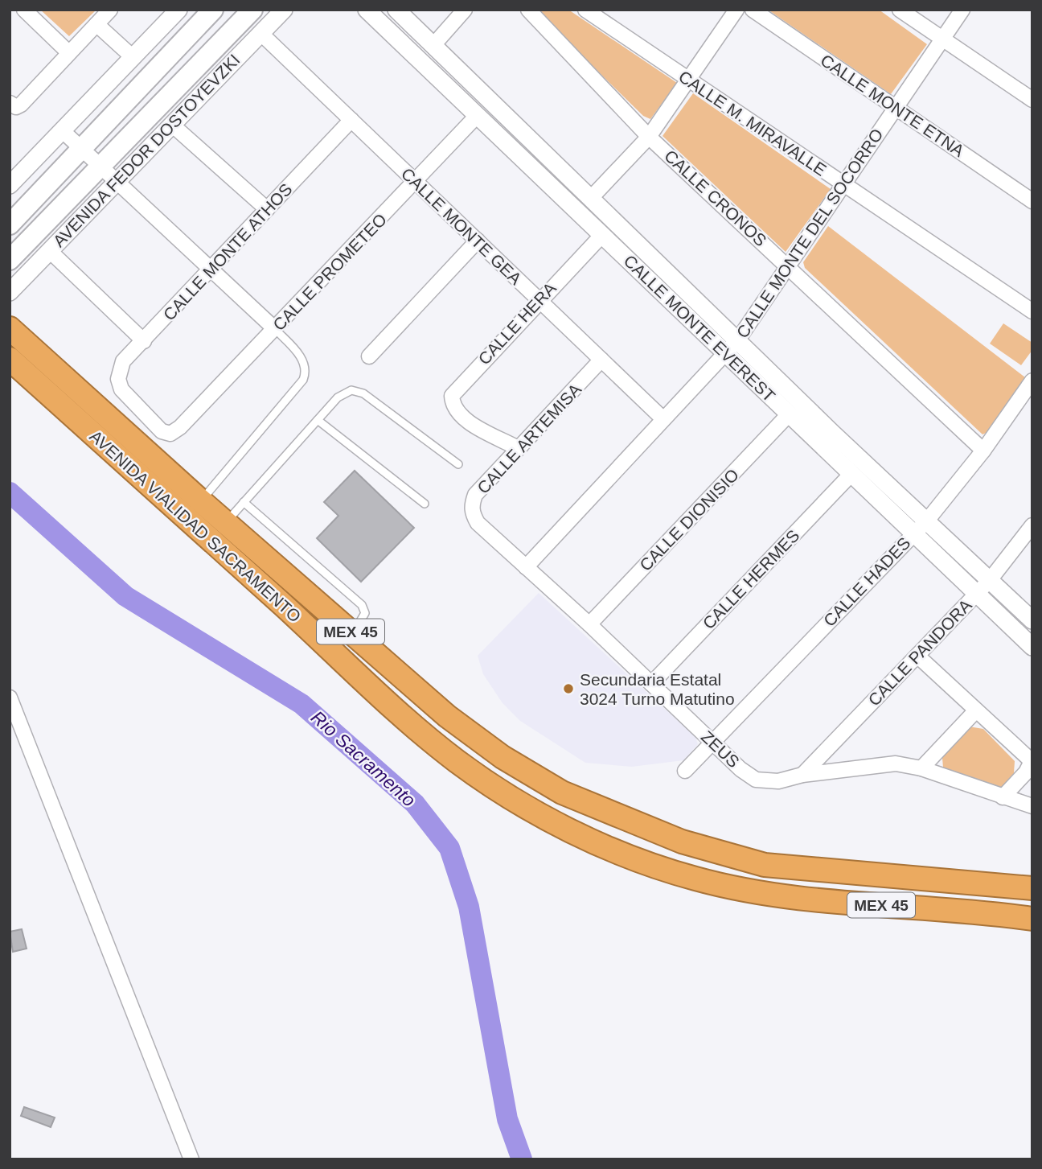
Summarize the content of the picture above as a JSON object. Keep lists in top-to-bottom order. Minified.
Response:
{"streets":{"highway":["AVENIDA VIALIDAD SACRAMENTO","MEX 45"],"main road":["AVENIDA FEDOR DOSTOYEVZKI"],"street":["CALLE MONTE ETNA","CALLE M. MIRAVALLE","CALLE CRONOS","CALLE MONTE GEA","CALLE MONTE DEL SOCORRO","CALLE MONTE ATHOS","CALLE PROMETEO","CALLE HERA","CALLE MONTE EVEREST","CALLE ARTEMISA","CALLE DIONISIO","CALLE HERMES","CALLE HADES","CALLE PANDORA","ZEUS"]},"crossings":[["CALLE MONTE ETNA","CALLE MONTE DEL SOCORRO"],["CALLE M. MIRAVALLE","CALLE MONTE DEL SOCORRO"],["AVENIDA FEDOR DOSTOYEVZKI","CALLE MONTE GEA"],["CALLE CRONOS","CALLE MONTE DEL SOCORRO"],["CALLE CRONOS","CALLE HADES"],["CALLE MONTE GEA","CALLE MONTE DEL SOCORRO"],["CALLE MONTE GEA","CALLE MONTE ATHOS"],["CALLE MONTE GEA","CALLE PROMETEO"],["CALLE MONTE GEA","CALLE HERA"],["CALLE MONTE GEA","CALLE ARTEMISA"],["CALLE MONTE DEL SOCORRO","CALLE MONTE EVEREST"],["CALLE MONTE DEL SOCORRO","ZEUS"],["CALLE MONTE ATHOS","CALLE PROMETEO"],["CALLE PROMETEO","CALLE MONTE EVEREST"],["CALLE HERA","CALLE MONTE EVEREST"],["CALLE HERA","CALLE ARTEMISA"],["CALLE MONTE EVEREST","CALLE DIONISIO"],["CALLE MONTE EVEREST","CALLE HERMES"],["CALLE MONTE EVEREST","CALLE HADES"],["CALLE MONTE EVEREST","CALLE PANDORA"],["CALLE ARTEMISA","ZEUS"],["CALLE DIONISIO","ZEUS"],["CALLE HERMES","ZEUS"],["CALLE HADES","ZEUS"],["CALLE PANDORA","ZEUS"]],"water":["Rio Sacramento"],"places":["Secundaria Estatal 3024 Turno Matutino"]}
